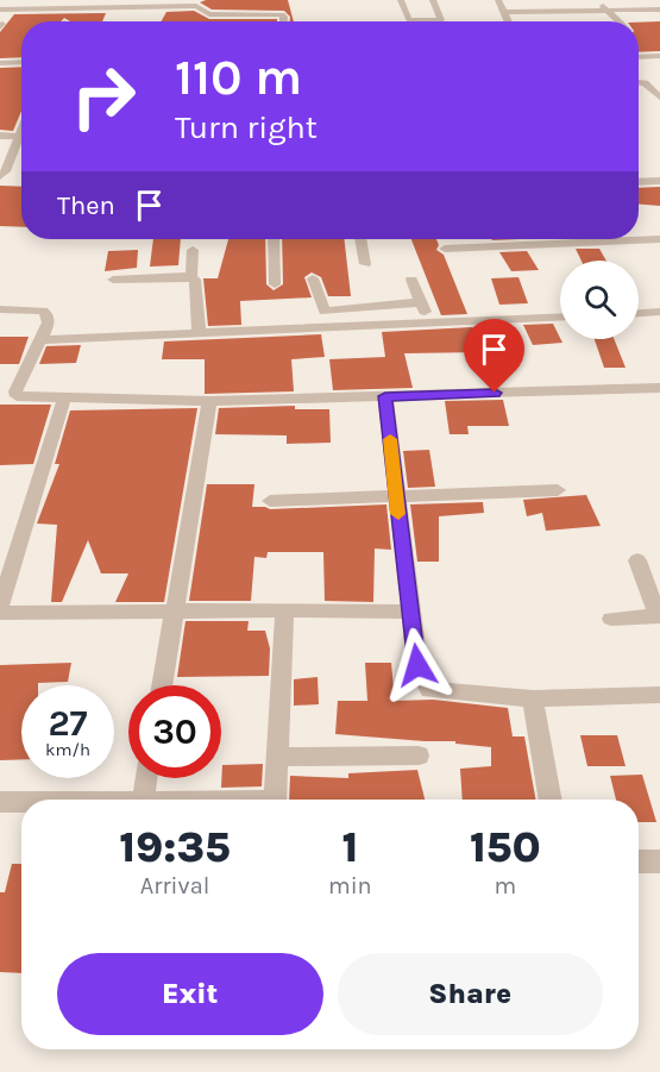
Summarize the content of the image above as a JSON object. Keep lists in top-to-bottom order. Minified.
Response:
{"page":{"turn":["110 m","Turn right"],"then":"Then","speed":"27 km/h","limit":"30","eta":["19:35","Arrival","1","min","150","m"],"buttons":["Exit","Share"]}}
